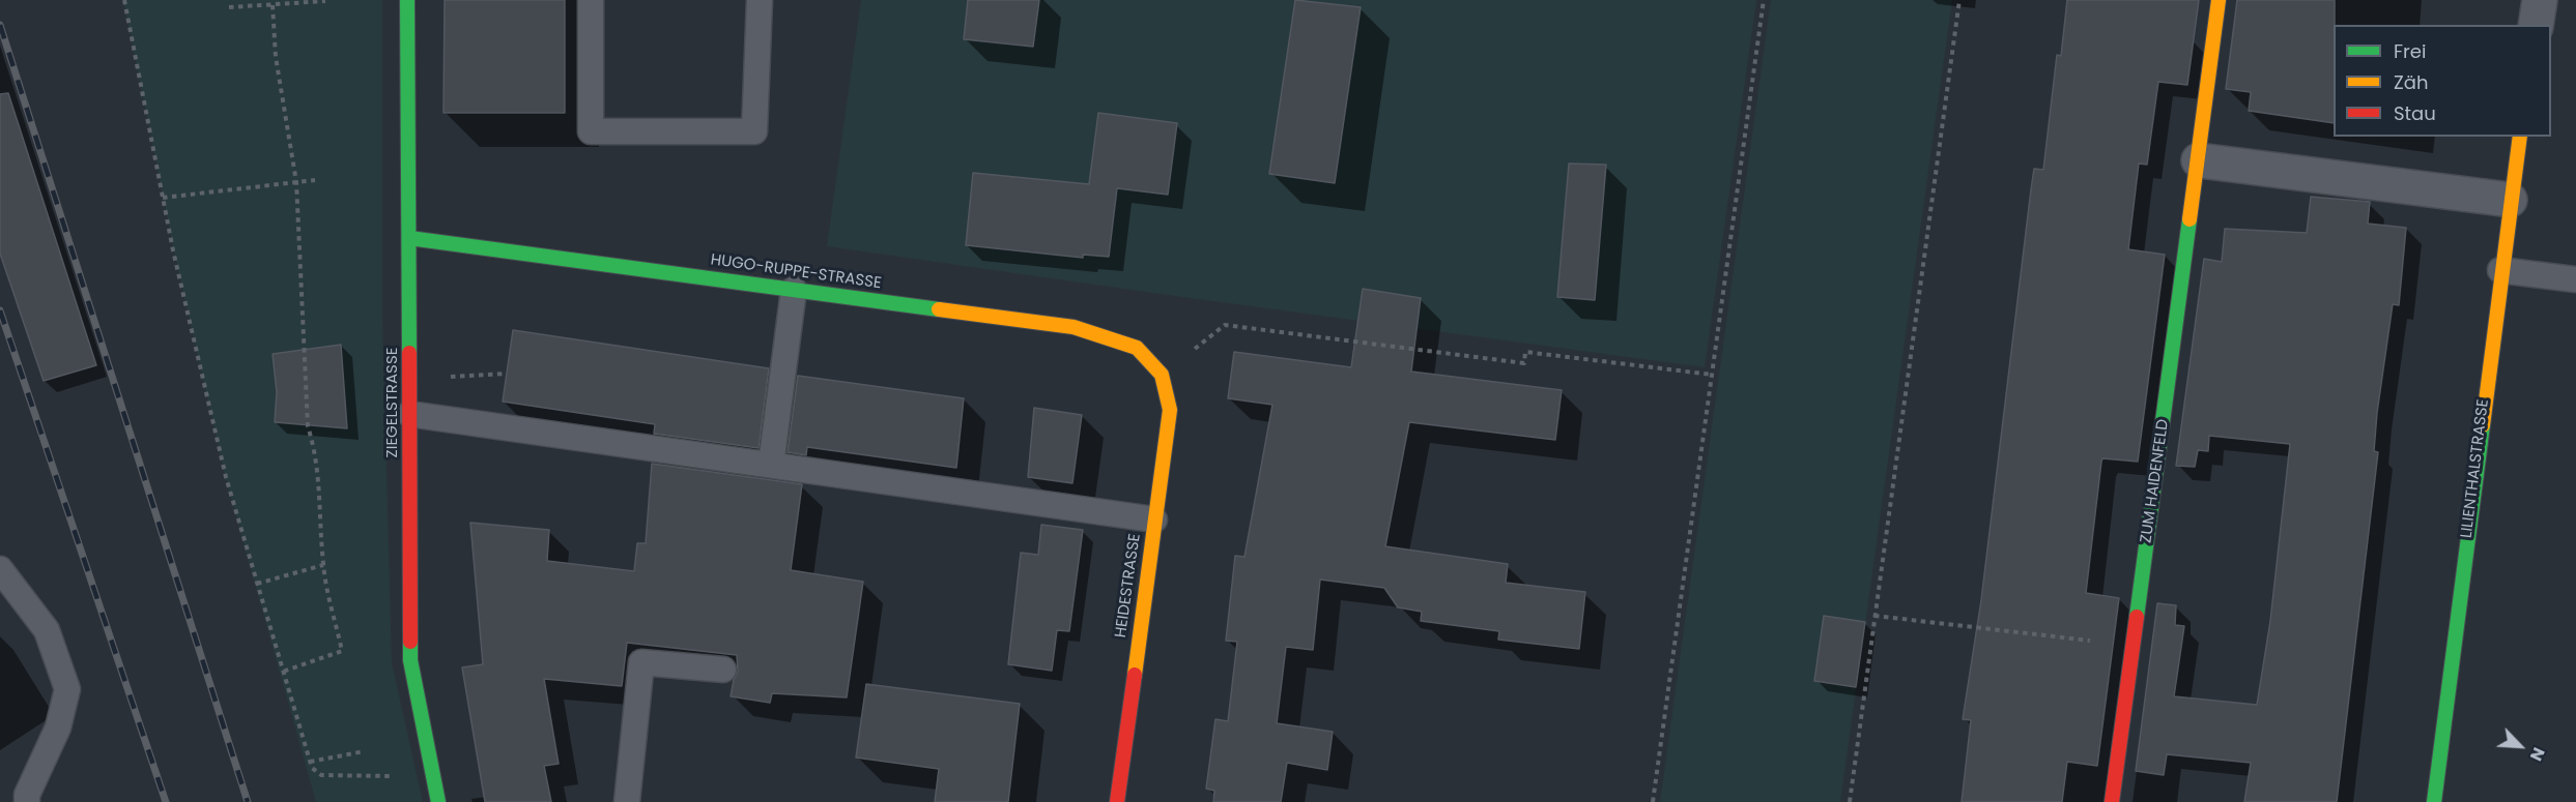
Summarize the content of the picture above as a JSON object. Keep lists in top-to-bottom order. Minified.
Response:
{"streets":{"street":["HUGO-RUPPE-STRASSE","ZIEGELSTRASSE","LILIENTHALSTRASSE","ZUM HAIDENFELD","HEIDESTRASSE"]},"crossings":[["HUGO-RUPPE-STRASSE","ZIEGELSTRASSE"],["HUGO-RUPPE-STRASSE","HEIDESTRASSE"]],"legend":["Frei","Zäh","Stau"],"north":"bottom right"}
